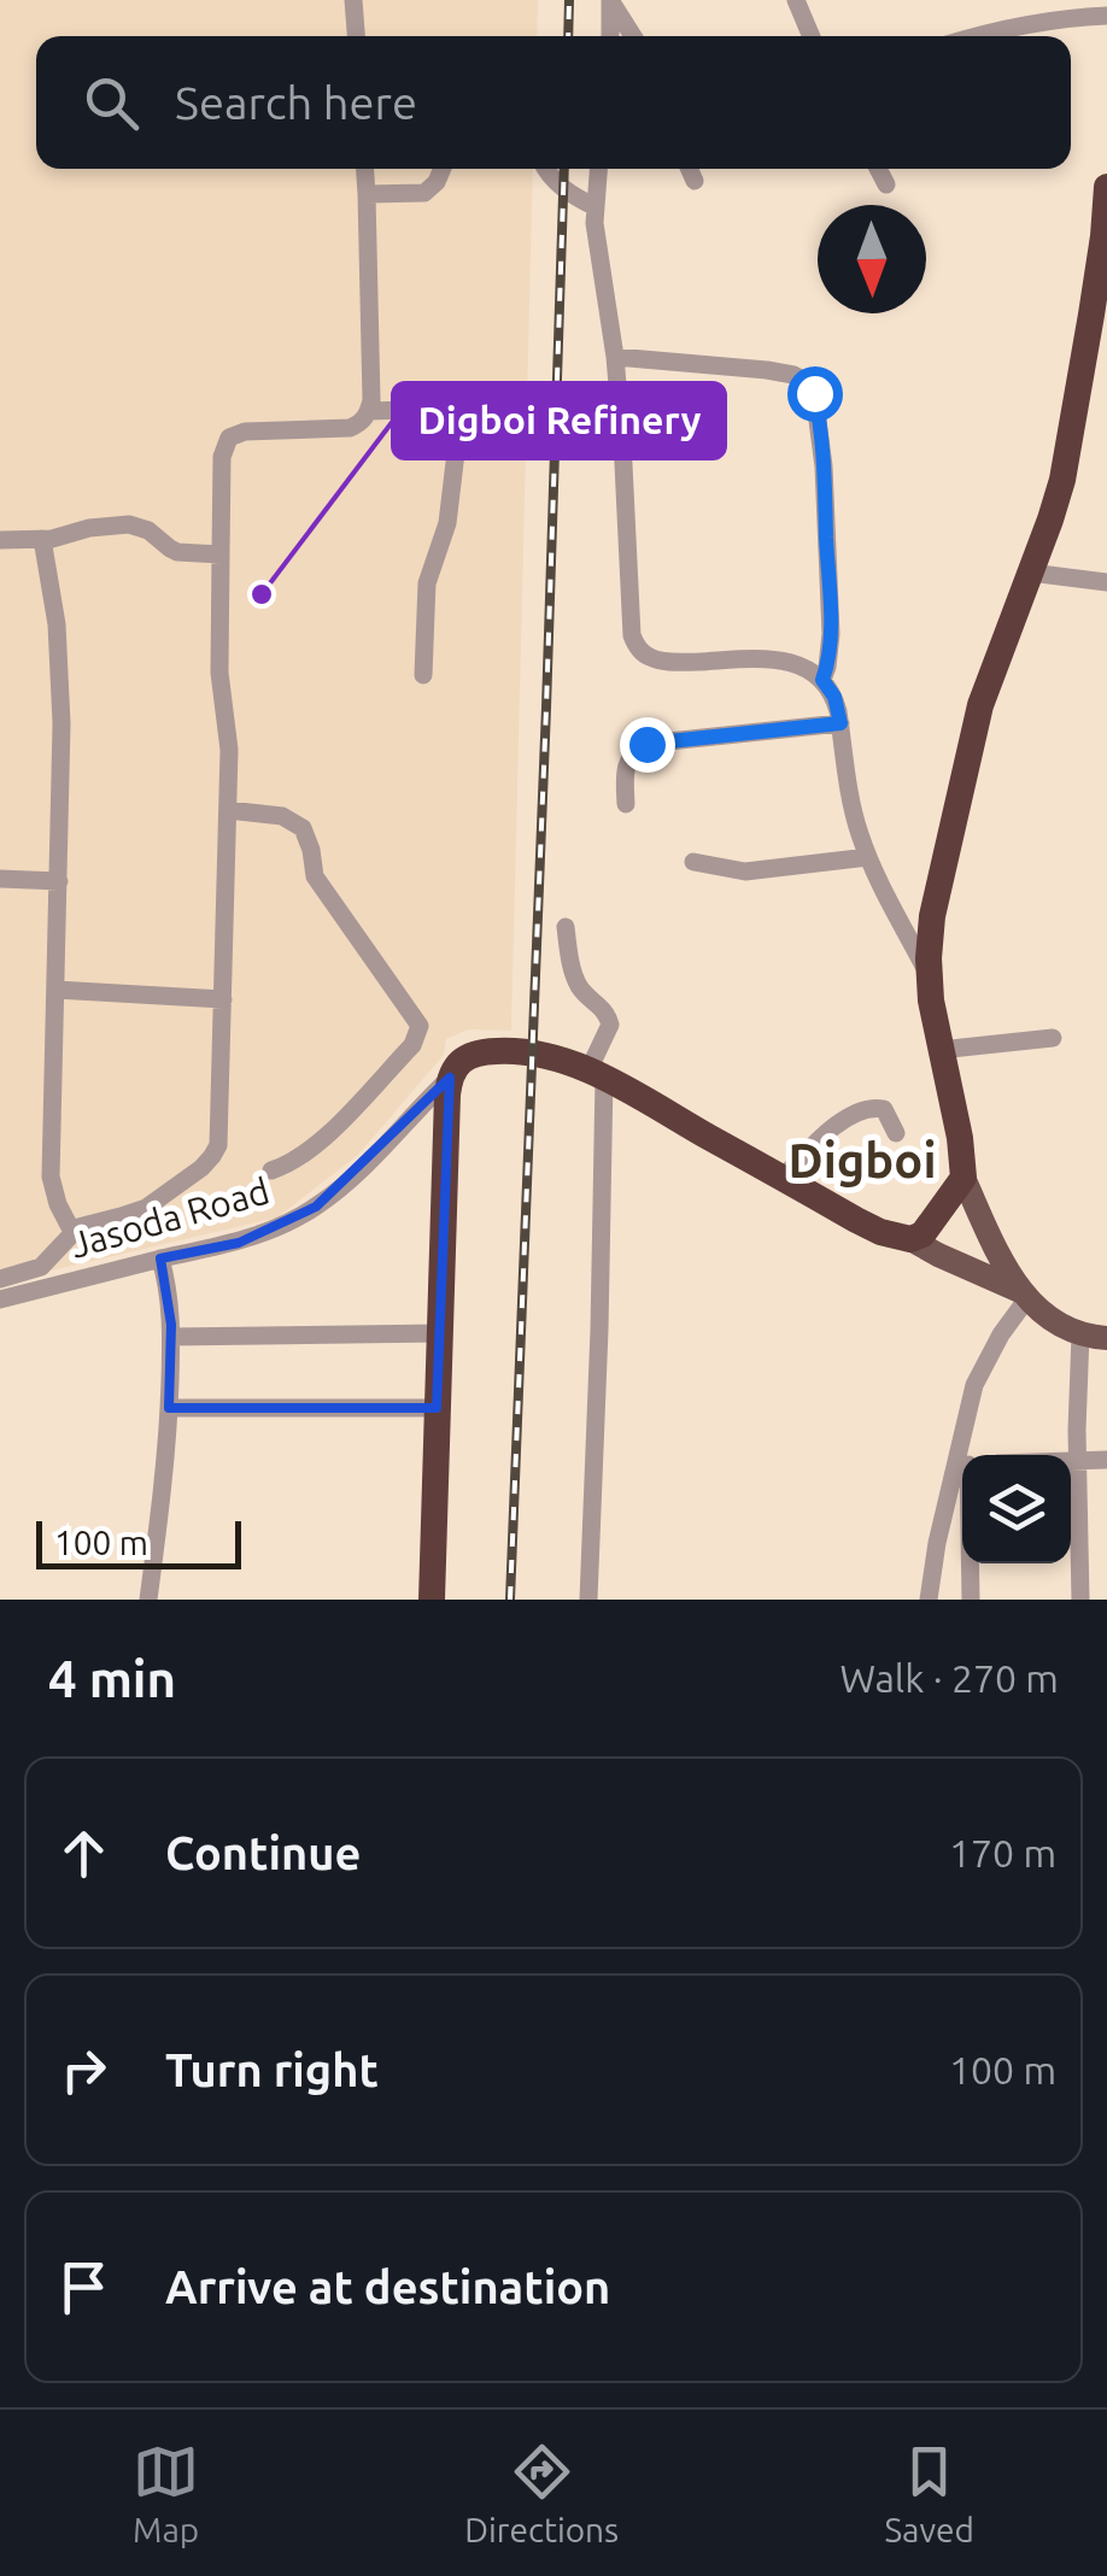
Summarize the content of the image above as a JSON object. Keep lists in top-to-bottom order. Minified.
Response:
{"streets":{"street":["Jasoda Road"]},"districts":["Digboi"],"places":["Digboi Refinery"],"scale_bar":"100 m","north":"bottom","page":{"search":"Search here","scale":"100 m","heading":["4 min","Walk · 270 m"],"list":[["Continue","170 m"],["Turn right","100 m"],"Arrive at destination"],"nav":["Map","Directions","Saved"]}}
